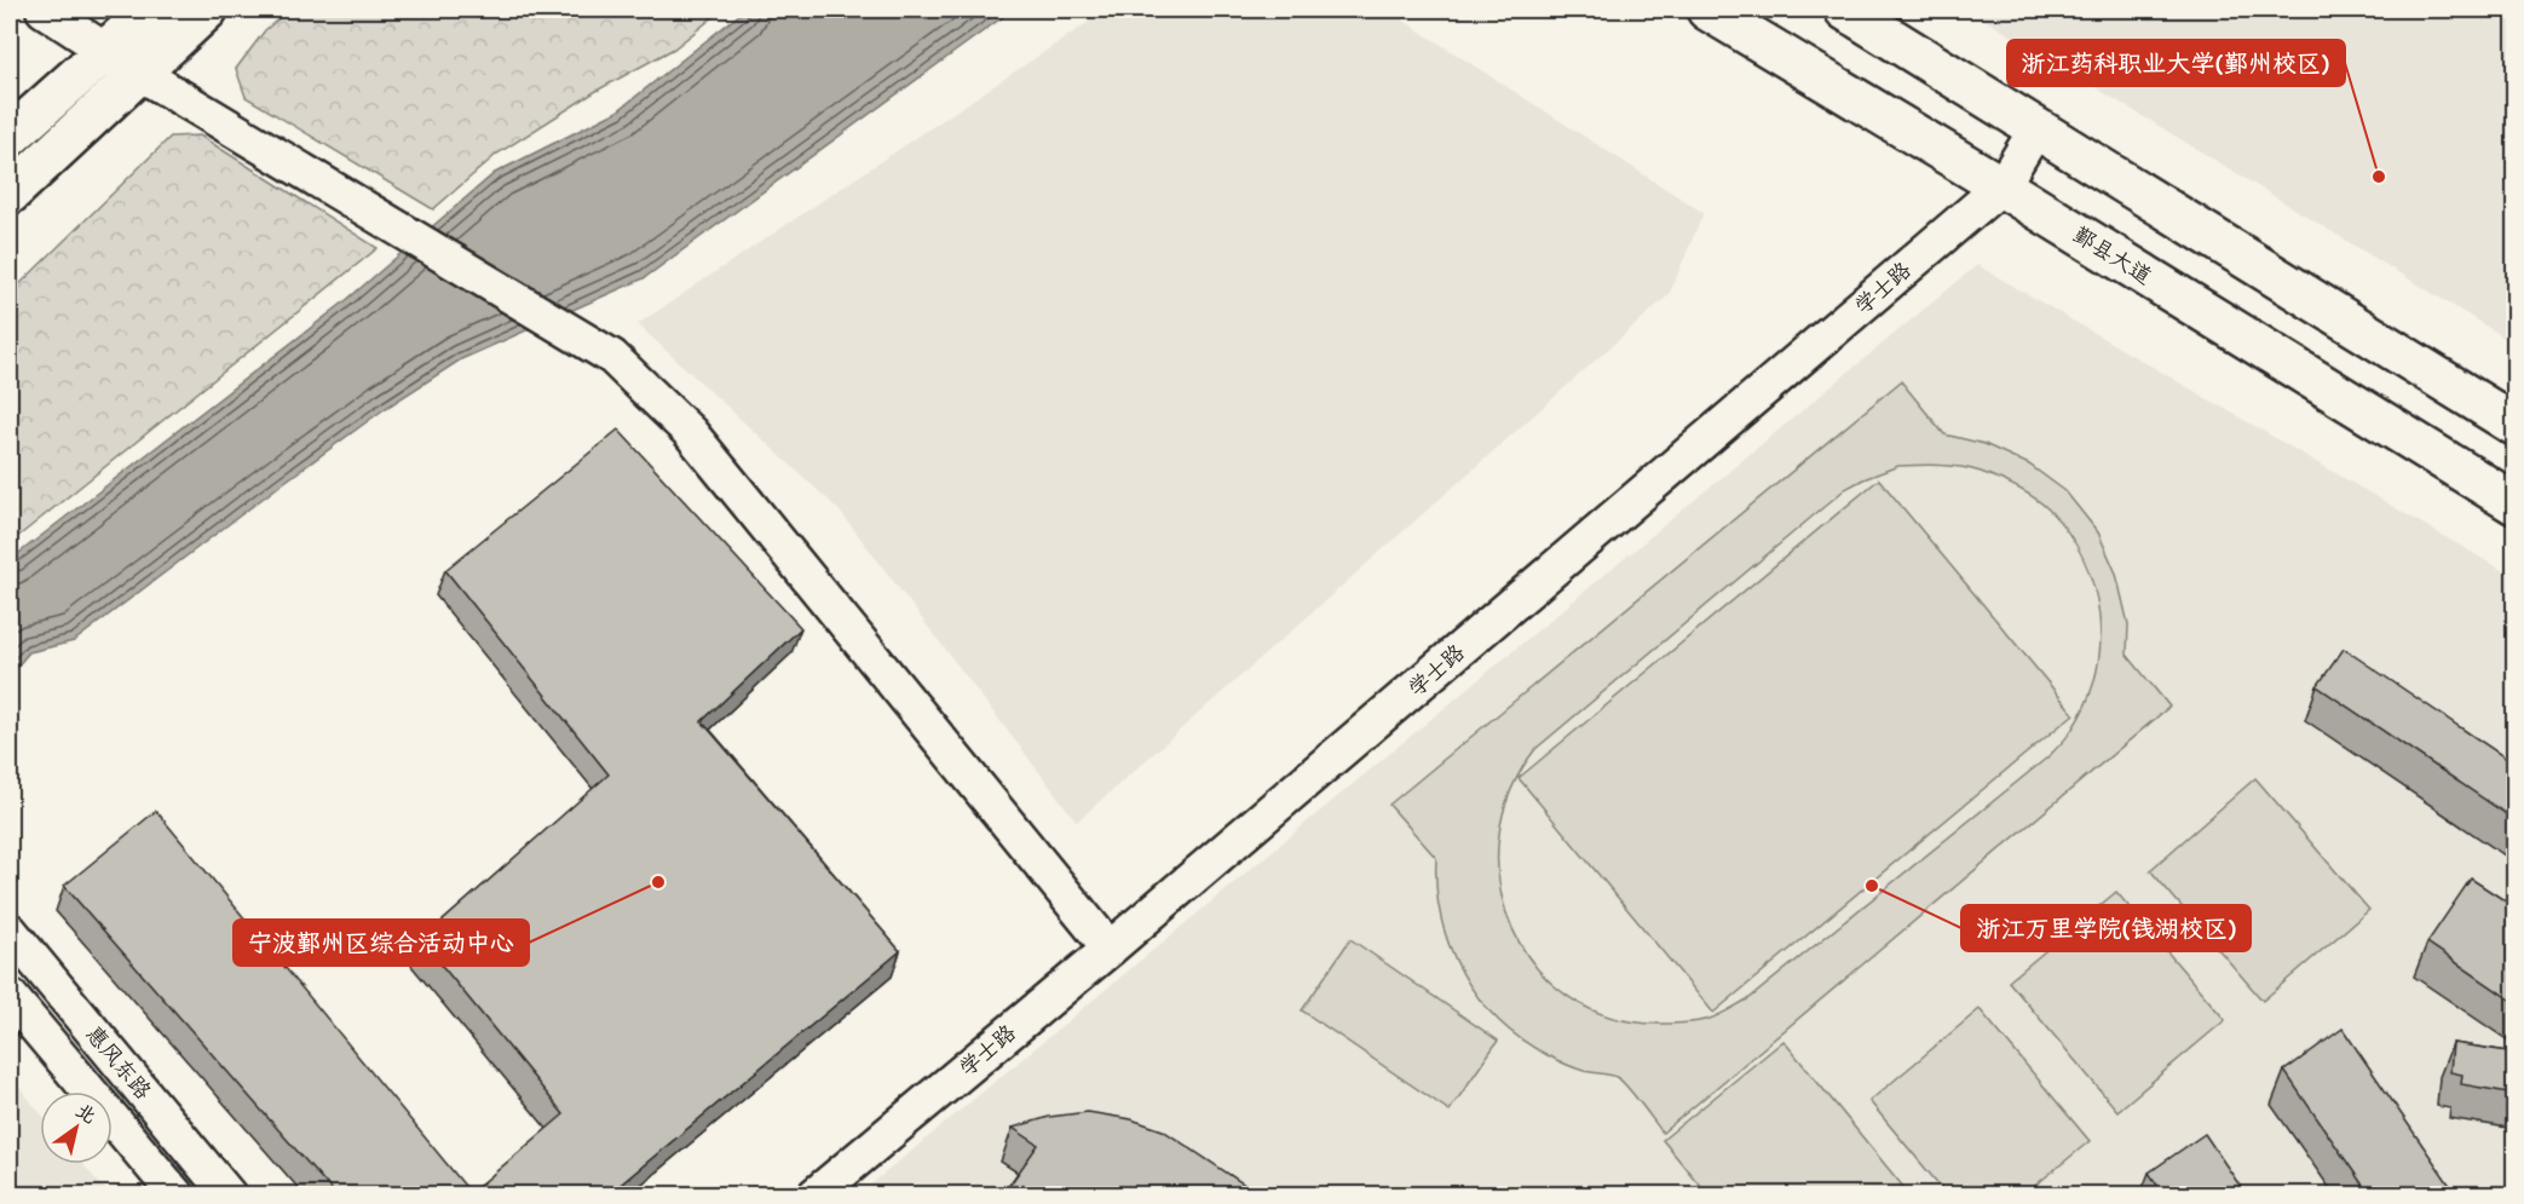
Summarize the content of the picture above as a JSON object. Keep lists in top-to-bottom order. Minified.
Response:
{"streets":{"main road":["鄞县大道"],"street":["学士路","惠风东路"]},"crossings":[["鄞县大道","学士路"]],"places":["浙江药科职业大学(鄞州校区)","宁波鄞州区综合活动中心","浙江万里学院(钱湖校区)"],"north":"top right"}
